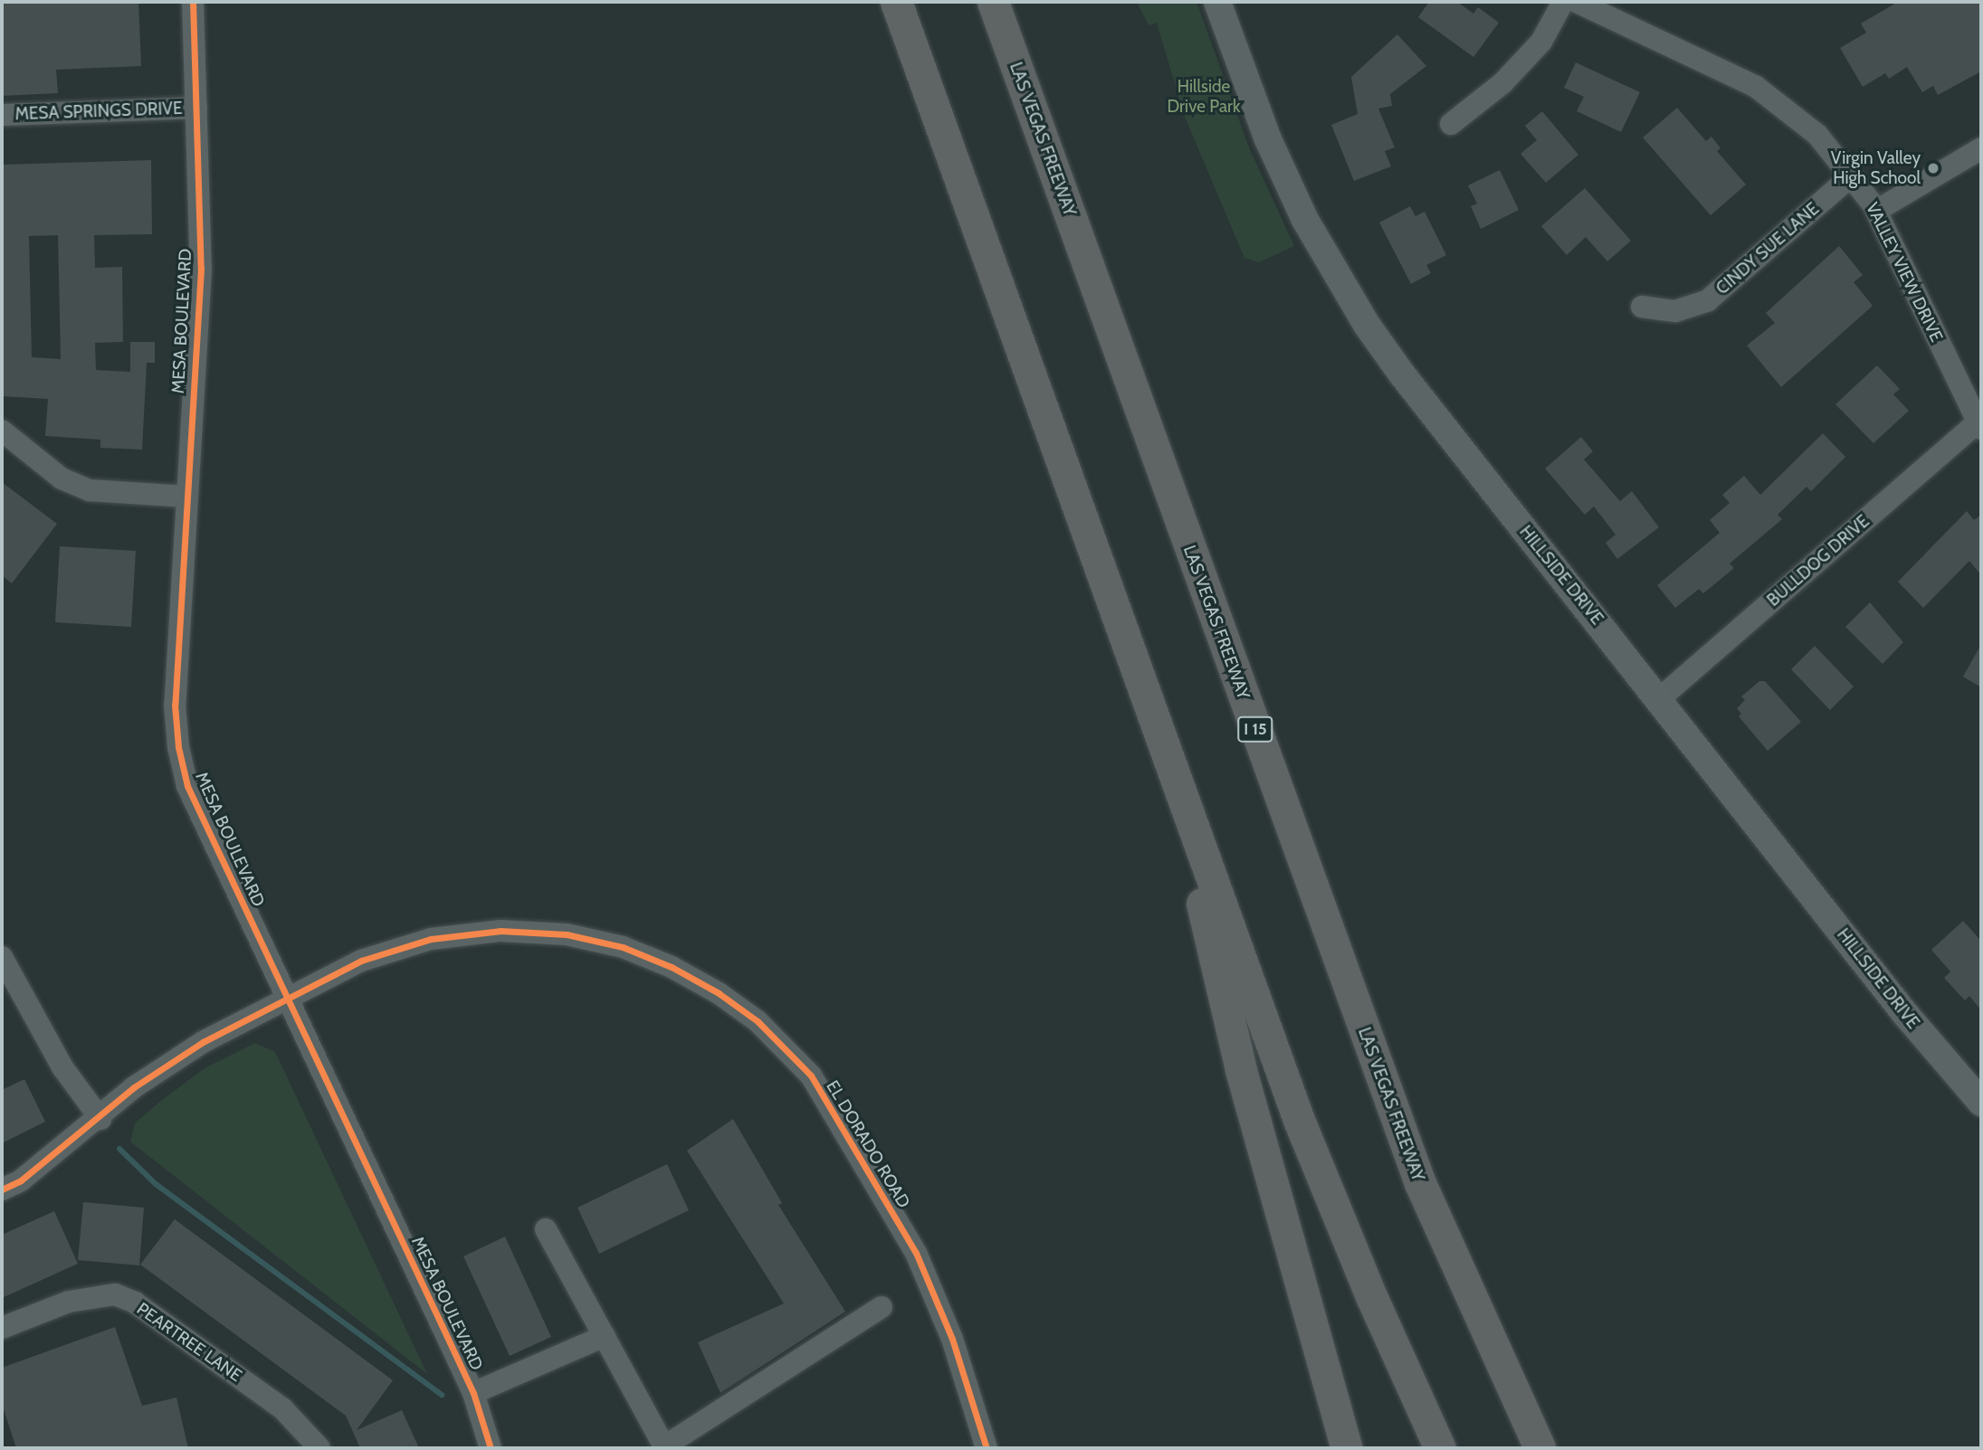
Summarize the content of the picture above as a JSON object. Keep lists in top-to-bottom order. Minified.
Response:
{"streets":{"highway":["LAS VEGAS FREEWAY","I 15"],"main road":["HILLSIDE DRIVE"],"street":["MESA SPRINGS DRIVE","CINDY SUE LANE","VALLEY VIEW DRIVE","MESA BOULEVARD","BULLDOG DRIVE","EL DORADO ROAD","PEARTREE LANE"]},"crossings":[["MESA SPRINGS DRIVE","MESA BOULEVARD"],["CINDY SUE LANE","VALLEY VIEW DRIVE"],["VALLEY VIEW DRIVE","BULLDOG DRIVE"],["MESA BOULEVARD","EL DORADO ROAD"],["BULLDOG DRIVE","HILLSIDE DRIVE"]],"parks":["Hillside Drive Park"],"places":["Virgin Valley High School"]}
